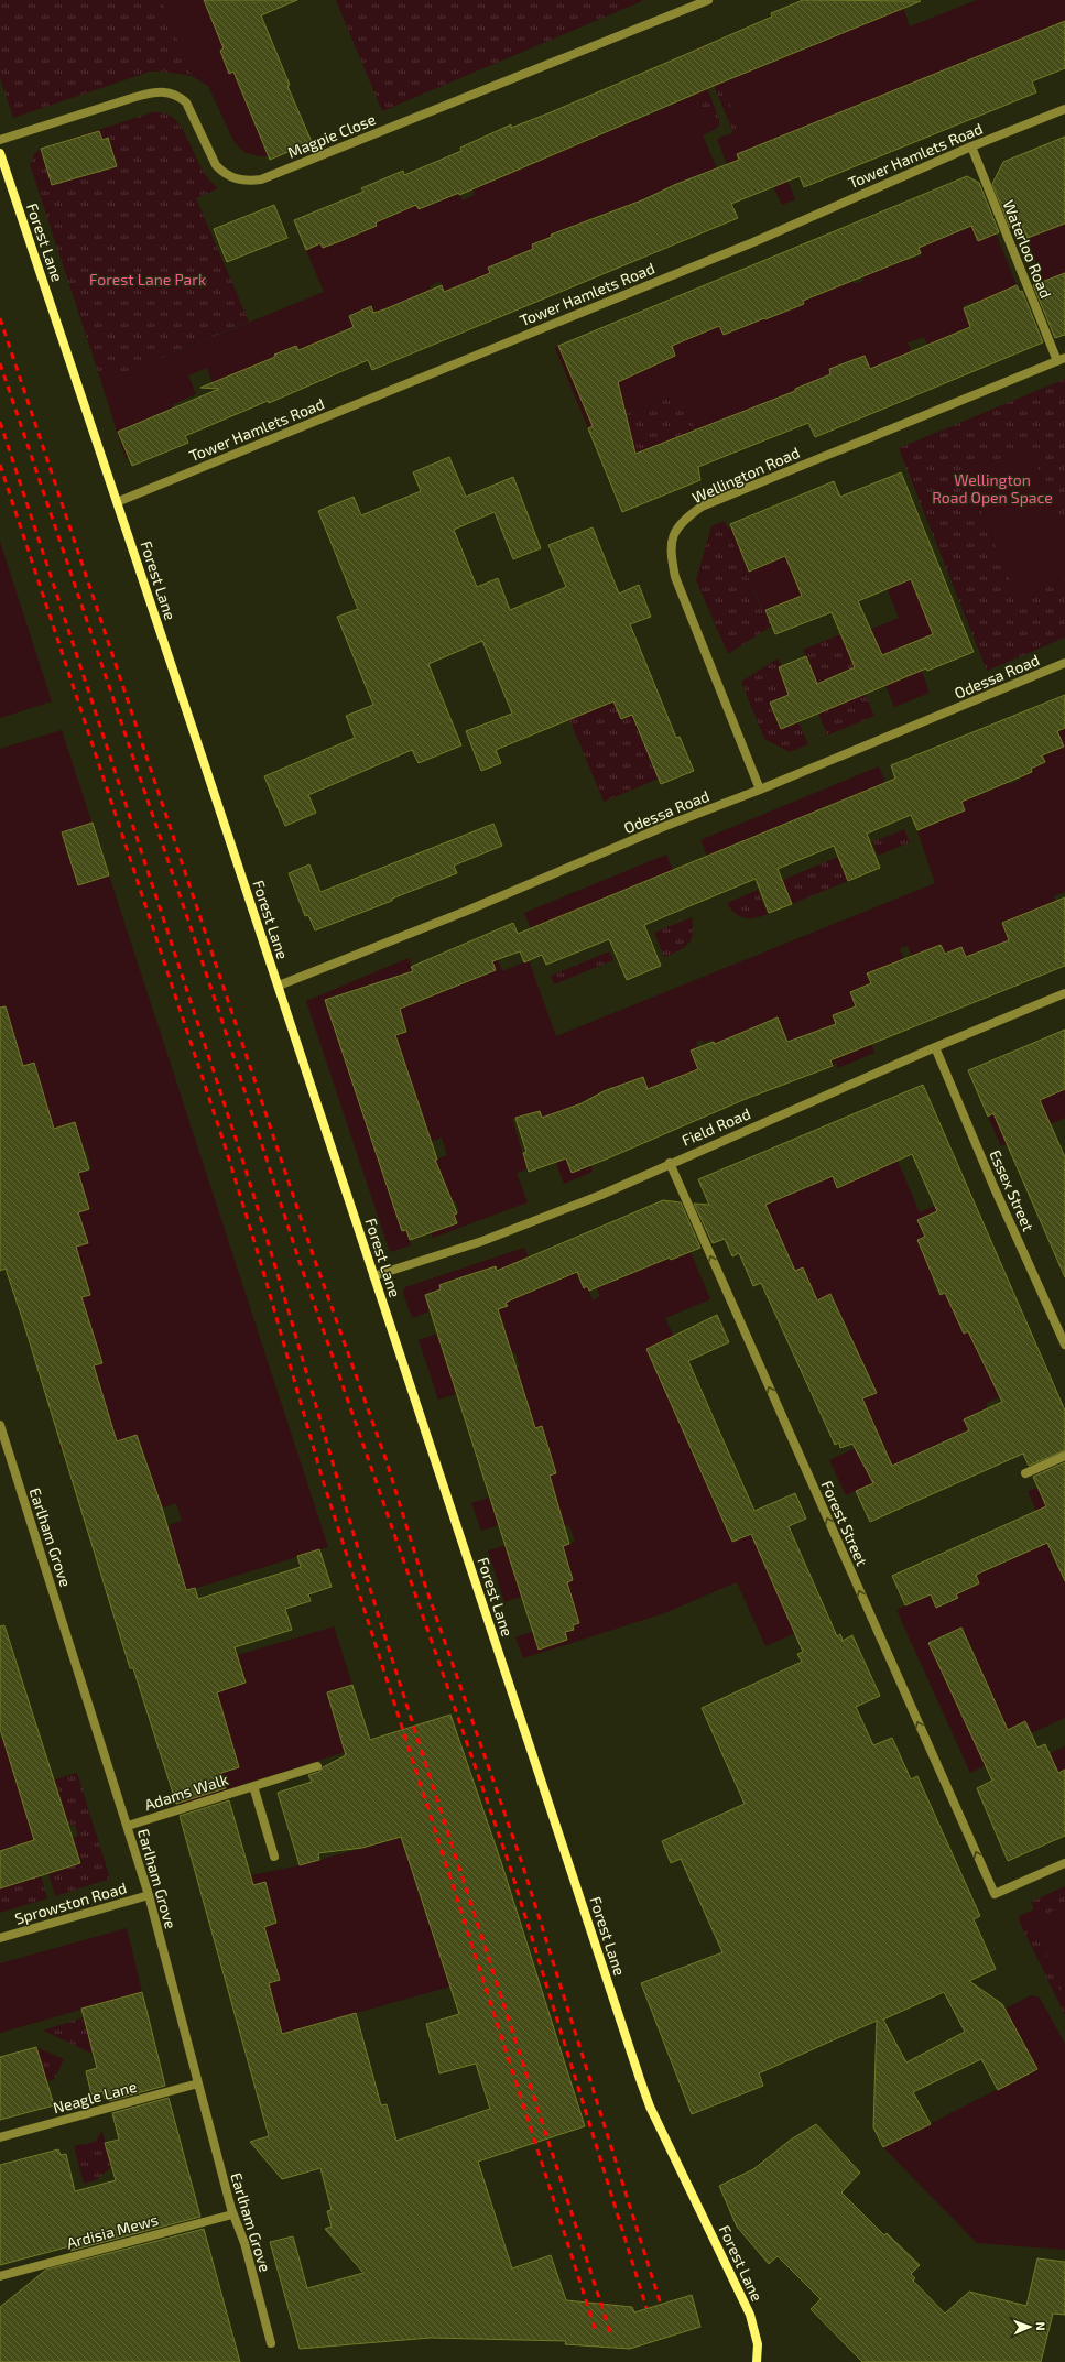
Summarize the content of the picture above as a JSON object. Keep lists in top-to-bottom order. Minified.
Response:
{"streets":{"street":["Magpie Close","Tower Hamlets Road","Forest Lane","Waterloo Road","Wellington Road","Odessa Road","Field Road","Essex Street","Forest Street","Earlham Grove","Adams Walk","Sprowston Road","Neagle Lane","Ardisia Mews"]},"crossings":[["Tower Hamlets Road","Forest Lane"],["Tower Hamlets Road","Waterloo Road"],["Forest Lane","Odessa Road"],["Forest Lane","Field Road"],["Waterloo Road","Wellington Road"],["Wellington Road","Odessa Road"],["Field Road","Essex Street"],["Field Road","Forest Street"],["Earlham Grove","Adams Walk"],["Earlham Grove","Sprowston Road"],["Earlham Grove","Neagle Lane"],["Earlham Grove","Ardisia Mews"]],"one_way":["Forest Street"],"parks":["Forest Lane Park","Wellington Road Open Space"],"north":"right"}
